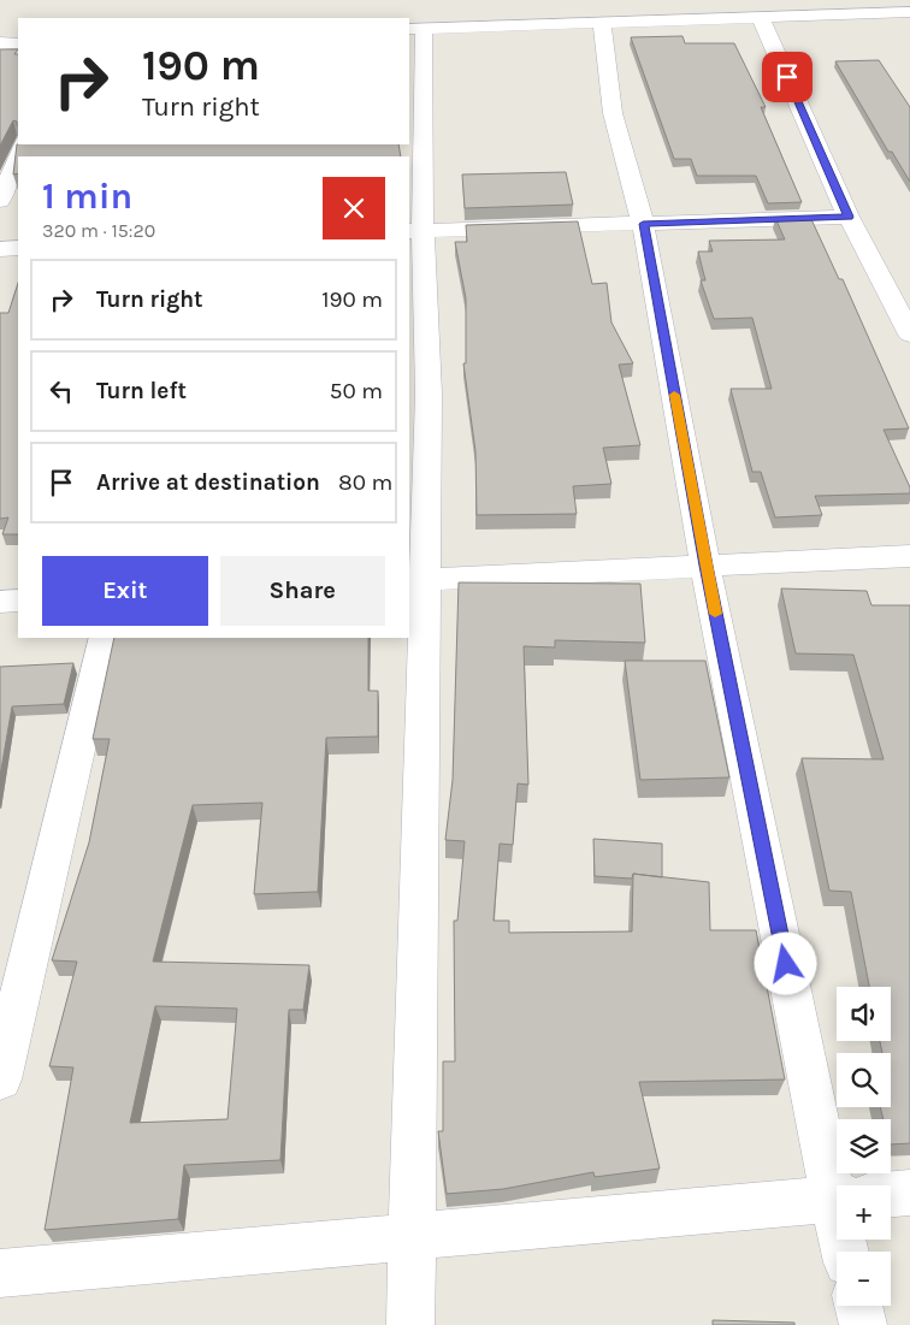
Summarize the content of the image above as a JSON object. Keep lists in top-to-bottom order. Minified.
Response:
{"page":{"turn":["190 m","Turn right"],"heading":["1 min","320 m · 15:20"],"list":[{"name":"Turn right","value":"190 m"},{"name":"Turn left","value":"50 m"},{"name":"Arrive at destination","value":"80 m"}],"buttons":["Exit","Share"],"map_buttons":["+","−"]}}
